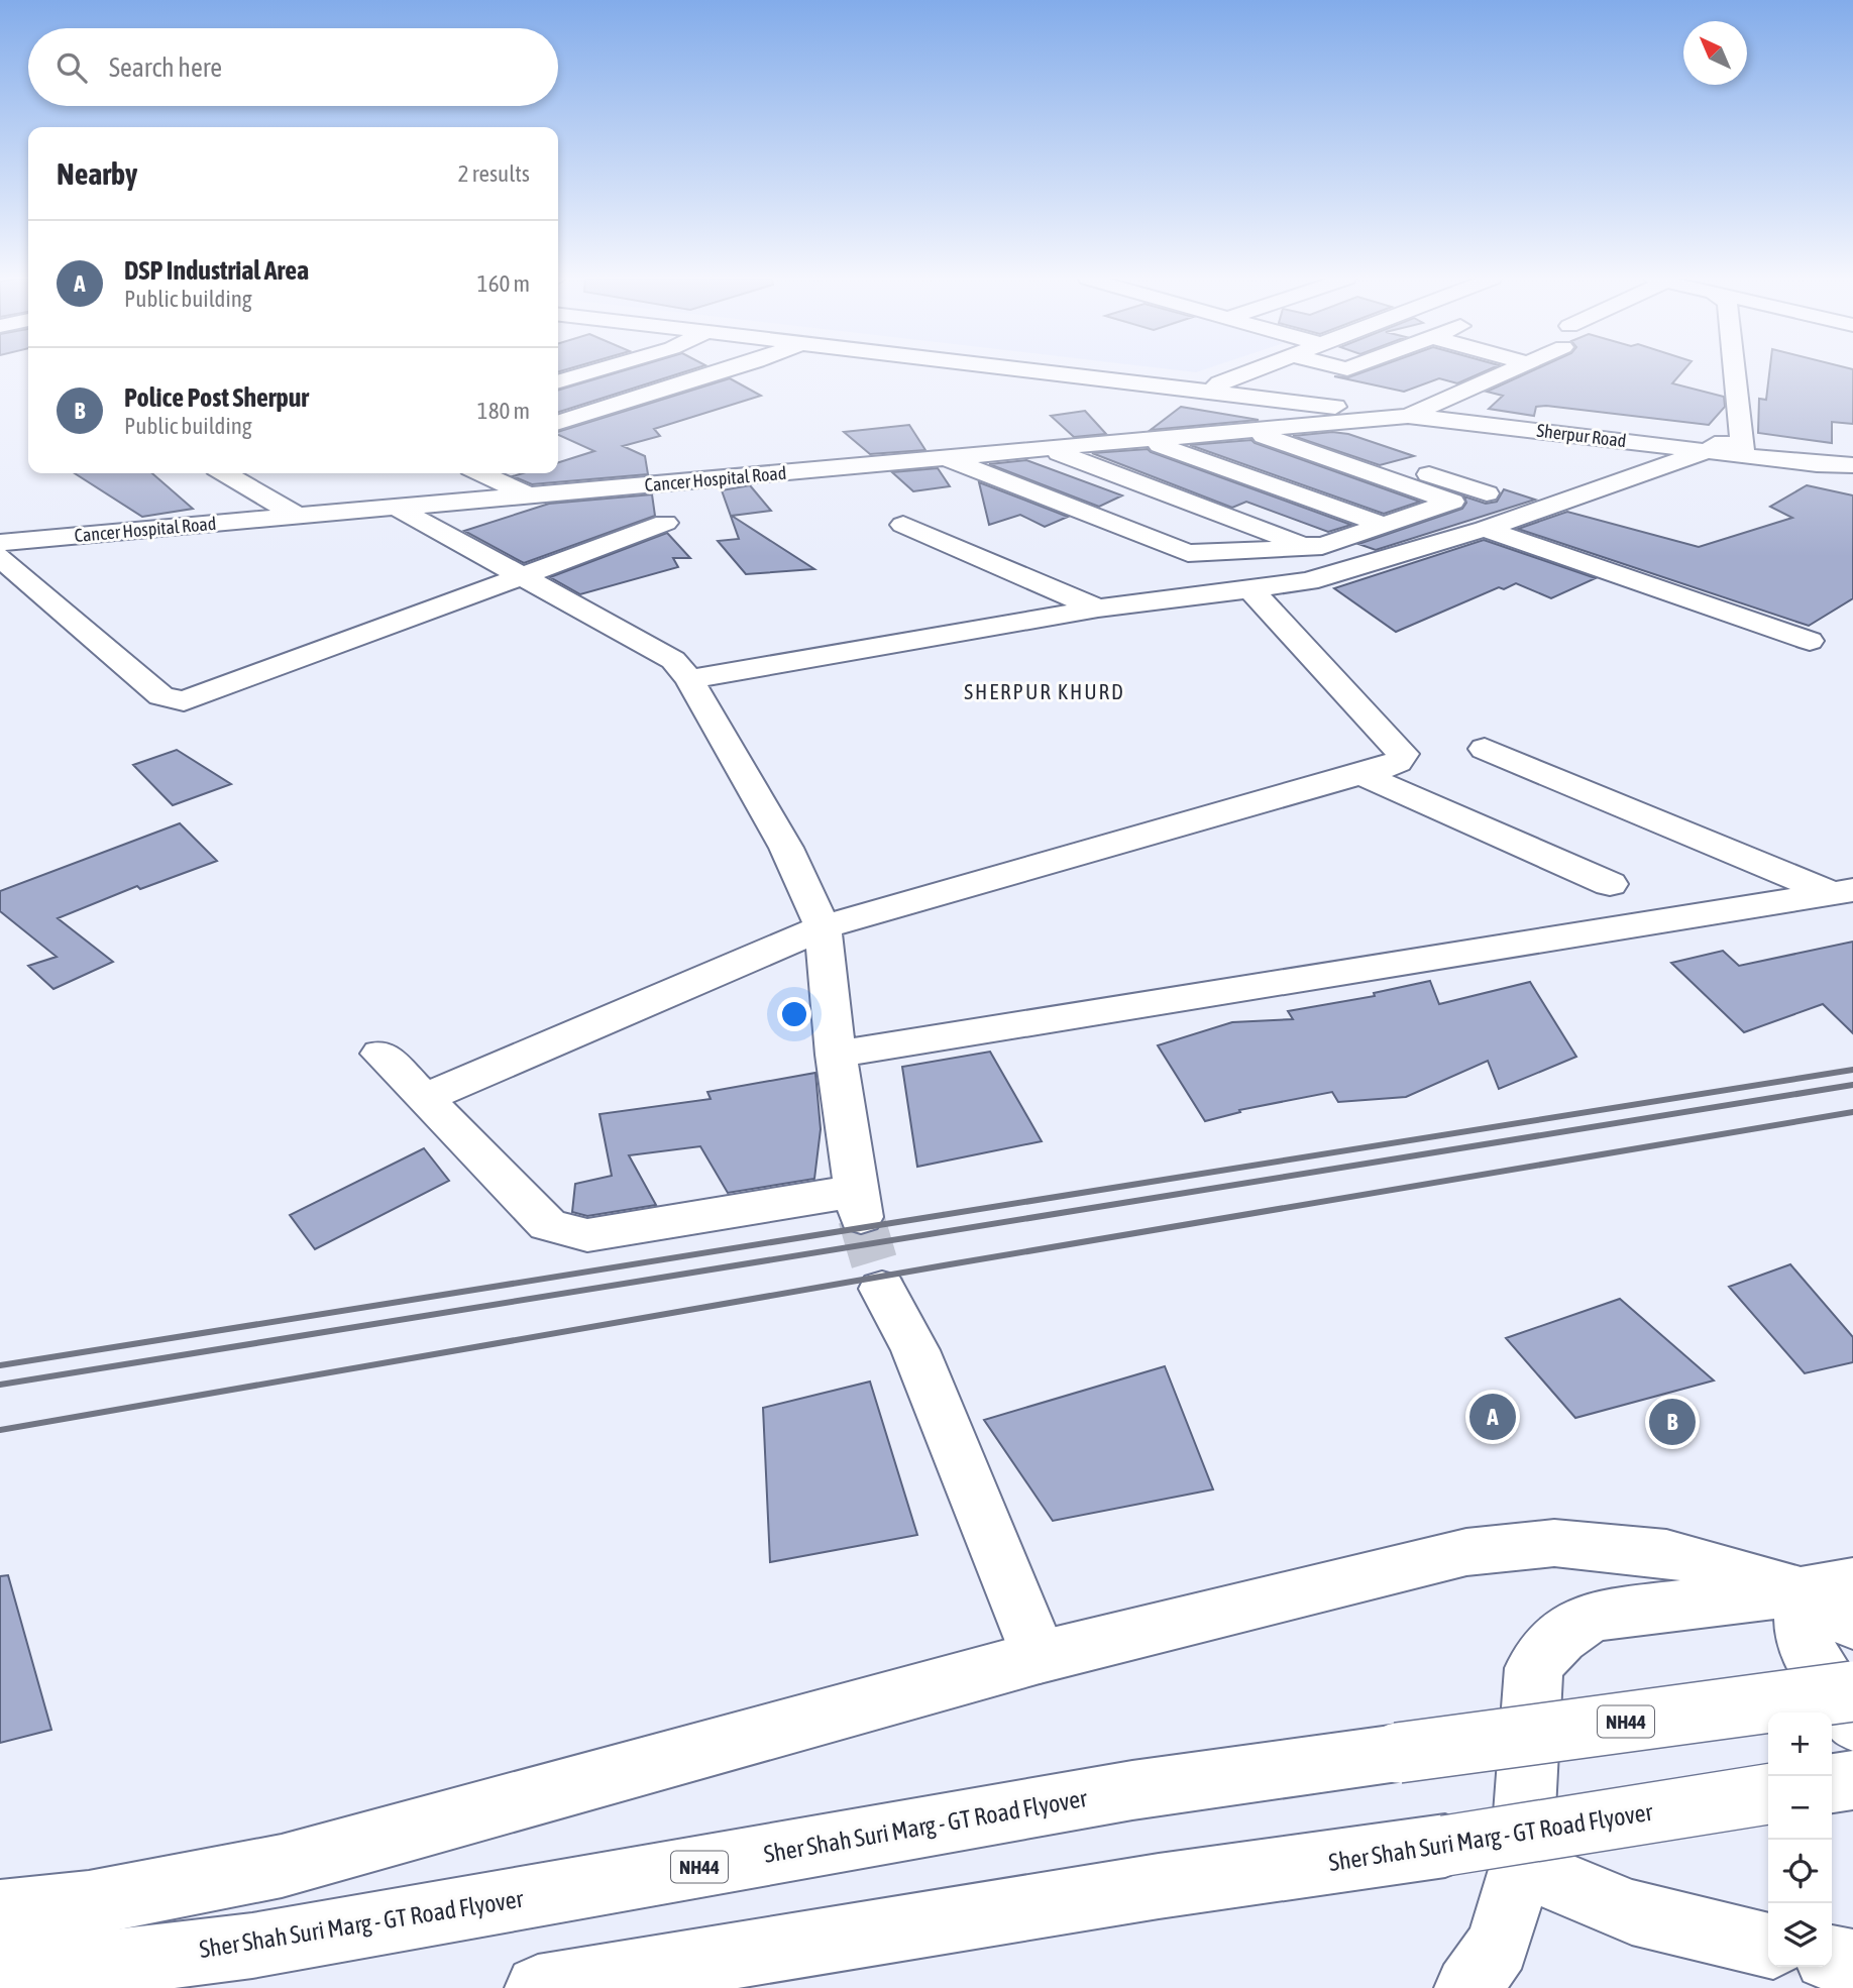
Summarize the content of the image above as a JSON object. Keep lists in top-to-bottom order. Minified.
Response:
{"streets":{"main road":["Sherpur Road","Cancer Hospital Road","NH44","Sher Shah Suri Marg - GT Road Flyover"]},"crossings":[["Sherpur Road","Cancer Hospital Road"]],"districts":["SHERPUR KHURD"],"north":"top left","page":{"search":"Search here","heading":["Nearby","2 results"],"list":[{"mark":"A","name":"DSP Industrial Area","note":"Public building","value":"160 m"},{"mark":"B","name":"Police Post Sherpur","note":"Public building","value":"180 m"}],"pins":["A","B"],"map_buttons":["+","−"]}}
